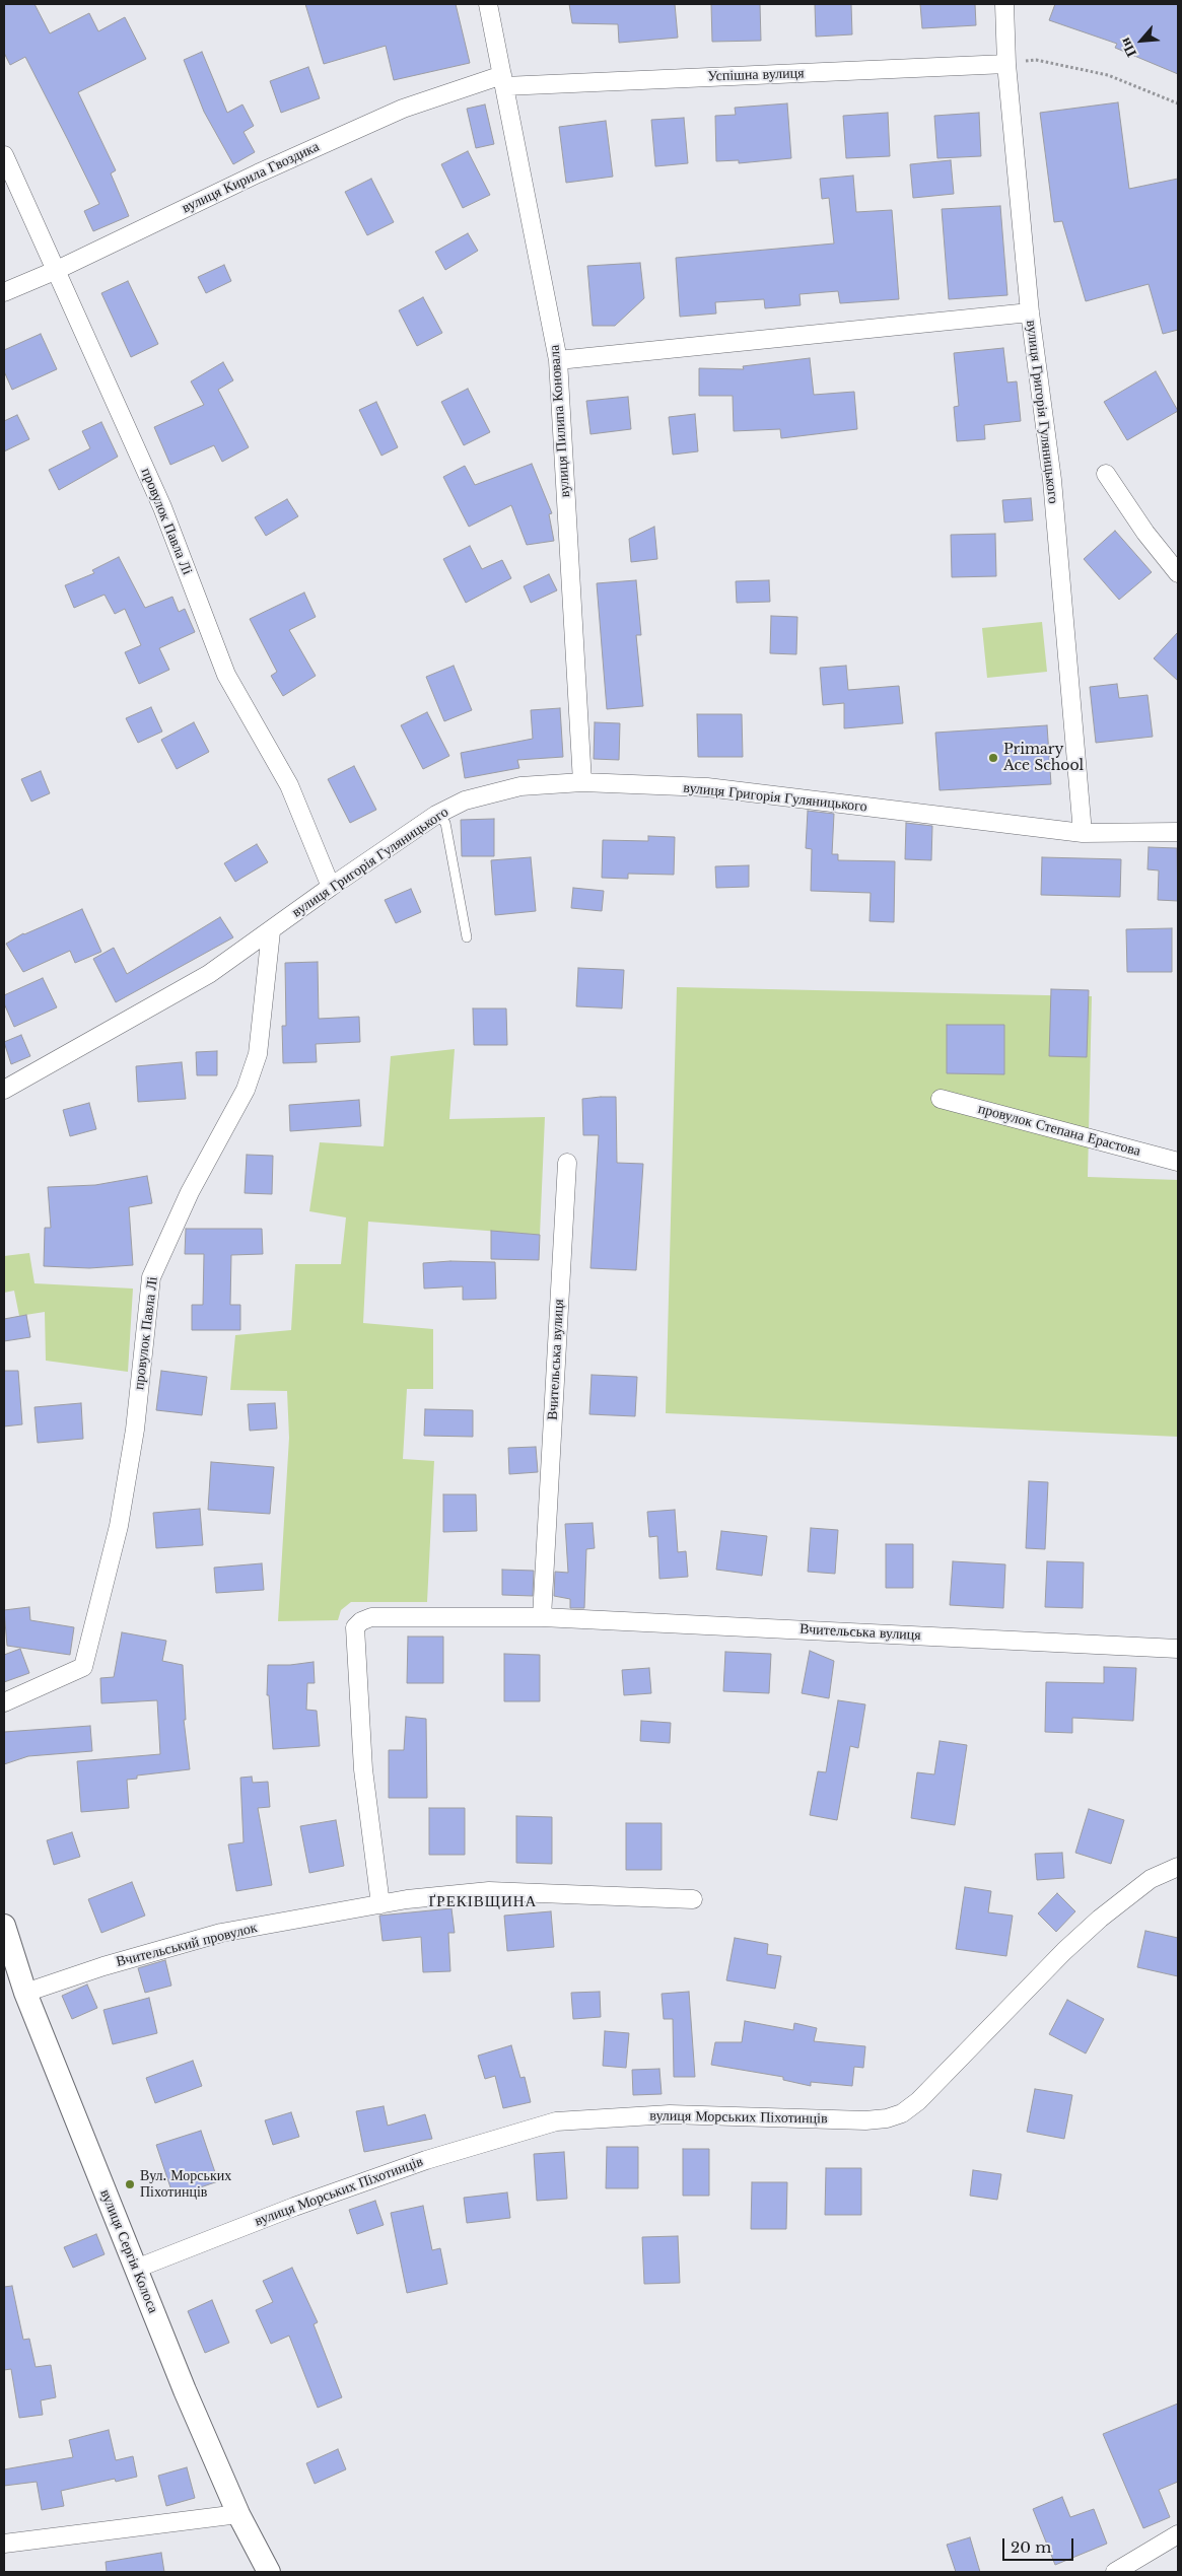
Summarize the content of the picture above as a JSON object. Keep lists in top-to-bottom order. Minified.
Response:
{"streets":{"street":["Успішна вулиця","вулиця Кирила Гвоздика","вулиця Григорія Гуляницького","вулиця Пилипа Коновала","провулок Павла Лі","провулок Степана Ерастова","Вчительська вулиця","Вчительський провулок","вулиця Морських Піхотинців","вулиця Сергія Колоса"]},"crossings":[["Успішна вулиця","вулиця Кирила Гвоздика"],["Успішна вулиця","вулиця Пилипа Коновала"],["вулиця Кирила Гвоздика","вулиця Пилипа Коновала"],["вулиця Кирила Гвоздика","провулок Павла Лі"],["вулиця Григорія Гуляницького","вулиця Пилипа Коновала"],["вулиця Григорія Гуляницького","провулок Павла Лі"],["Вчительська вулиця","Вчительський провулок"],["Вчительський провулок","вулиця Сергія Колоса"],["вулиця Морських Піхотинців","вулиця Сергія Колоса"]],"districts":["ҐРЕКІВЩИНА"],"places":["Primary Ace School","Вул. Морських Піхотинців"],"scale_bar":"20 m","north":"bottom left"}
